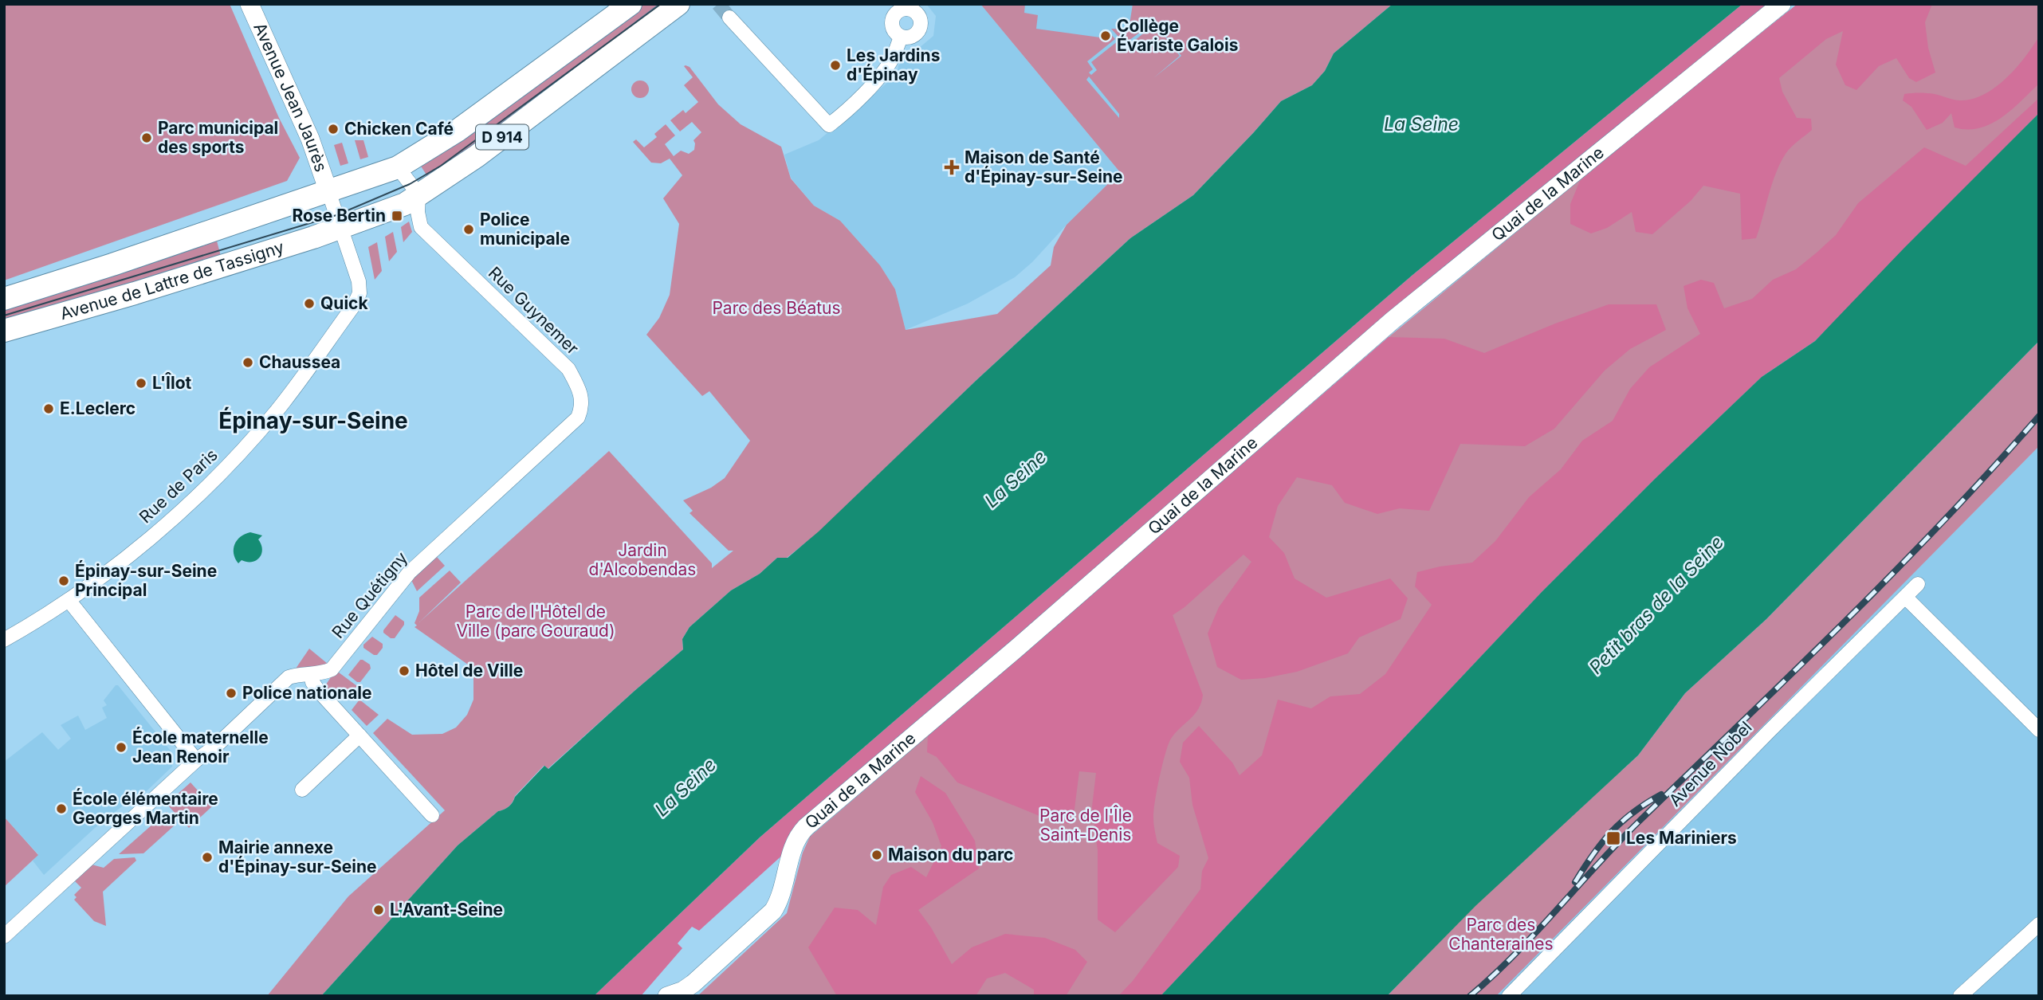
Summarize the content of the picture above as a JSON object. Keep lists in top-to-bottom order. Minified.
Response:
{"streets":{"main road":["D 914","Avenue de Lattre de Tassigny"],"street":["Avenue Jean Jaurès","Quai de la Marine","Rue Guynemer","Rue de Paris","Rue Quétigny","Avenue Nobel"]},"crossings":[["Avenue Jean Jaurès","D 914"],["Avenue Jean Jaurès","Avenue de Lattre de Tassigny"],["Avenue Jean Jaurès","Rue de Paris"],["D 914","Avenue de Lattre de Tassigny"],["D 914","Rue Guynemer"],["D 914","Rue de Paris"],["Avenue de Lattre de Tassigny","Rue de Paris"],["Rue Guynemer","Rue Quétigny"]],"districts":["Épinay-sur-Seine"],"water":["La Seine","Petit bras de la Seine"],"parks":["Parc des Béatus","Jardin d'Alcobendas","Parc de l'Hôtel de Ville (parc Gouraud)","Parc de l'Île Saint-Denis","Parc des Chanteraines"],"places":{"other":["Collège Évariste Galois","Les Jardins d'Épinay","Chicken Café","Parc municipal des sports","Police municipale","Quick","Chaussea","L'Îlot","E.Leclerc","Épinay-sur-Seine Principal","Hôtel de Ville","Police nationale","École maternelle Jean Renoir","École élémentaire Georges Martin","Maison du parc","Mairie annexe d'Épinay-sur-Seine","L'Avant-Seine"],"health":["Maison de Santé d'Épinay-sur-Seine"],"transit":["Rose Bertin","Les Mariniers"]}}
